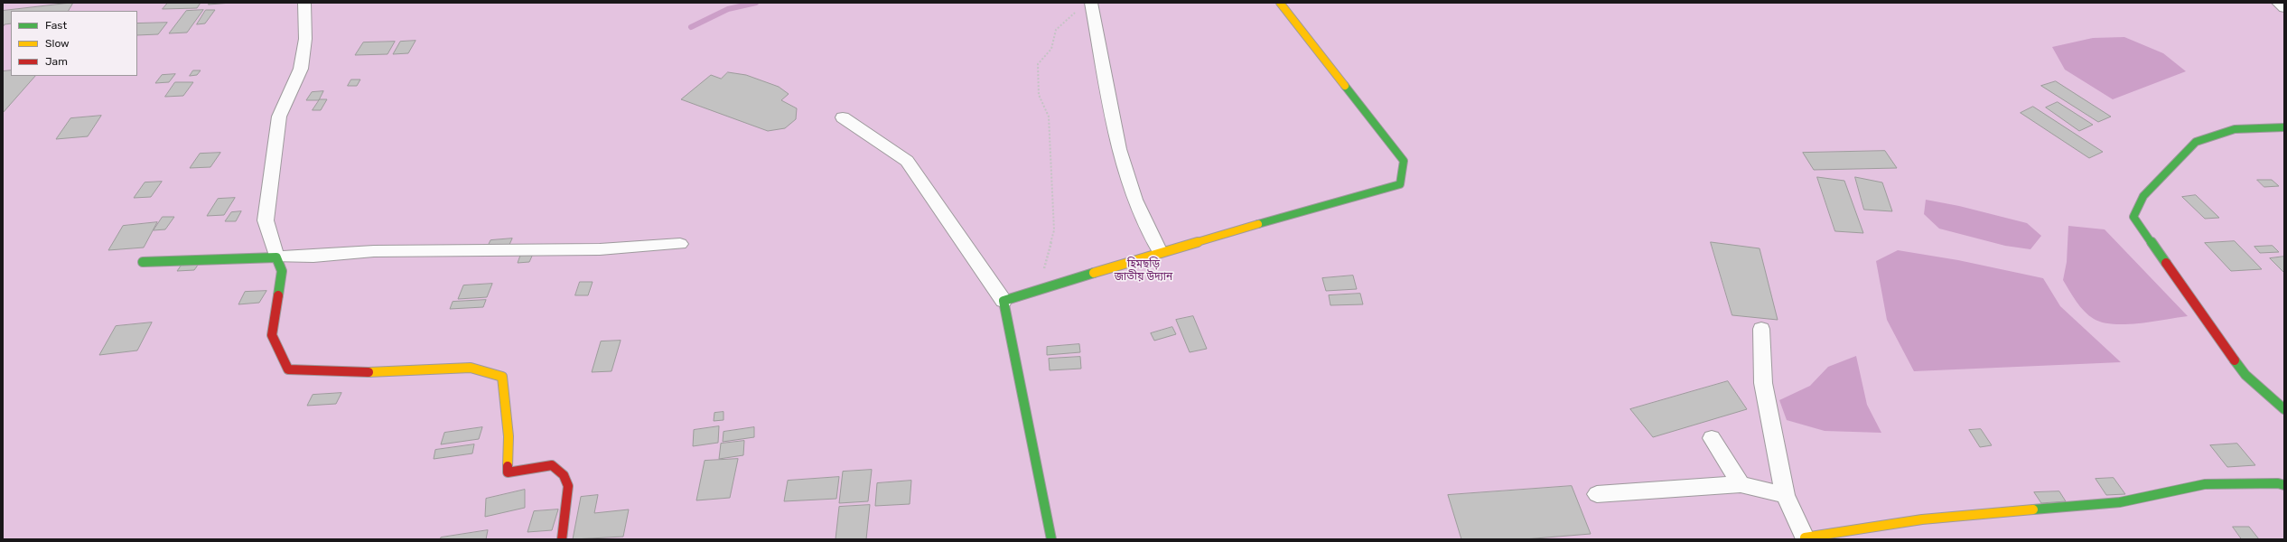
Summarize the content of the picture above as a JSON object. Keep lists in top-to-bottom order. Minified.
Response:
{"parks":["হিমছড়ি জাতীয় উদ্যান"],"legend":["Fast","Slow","Jam"]}
